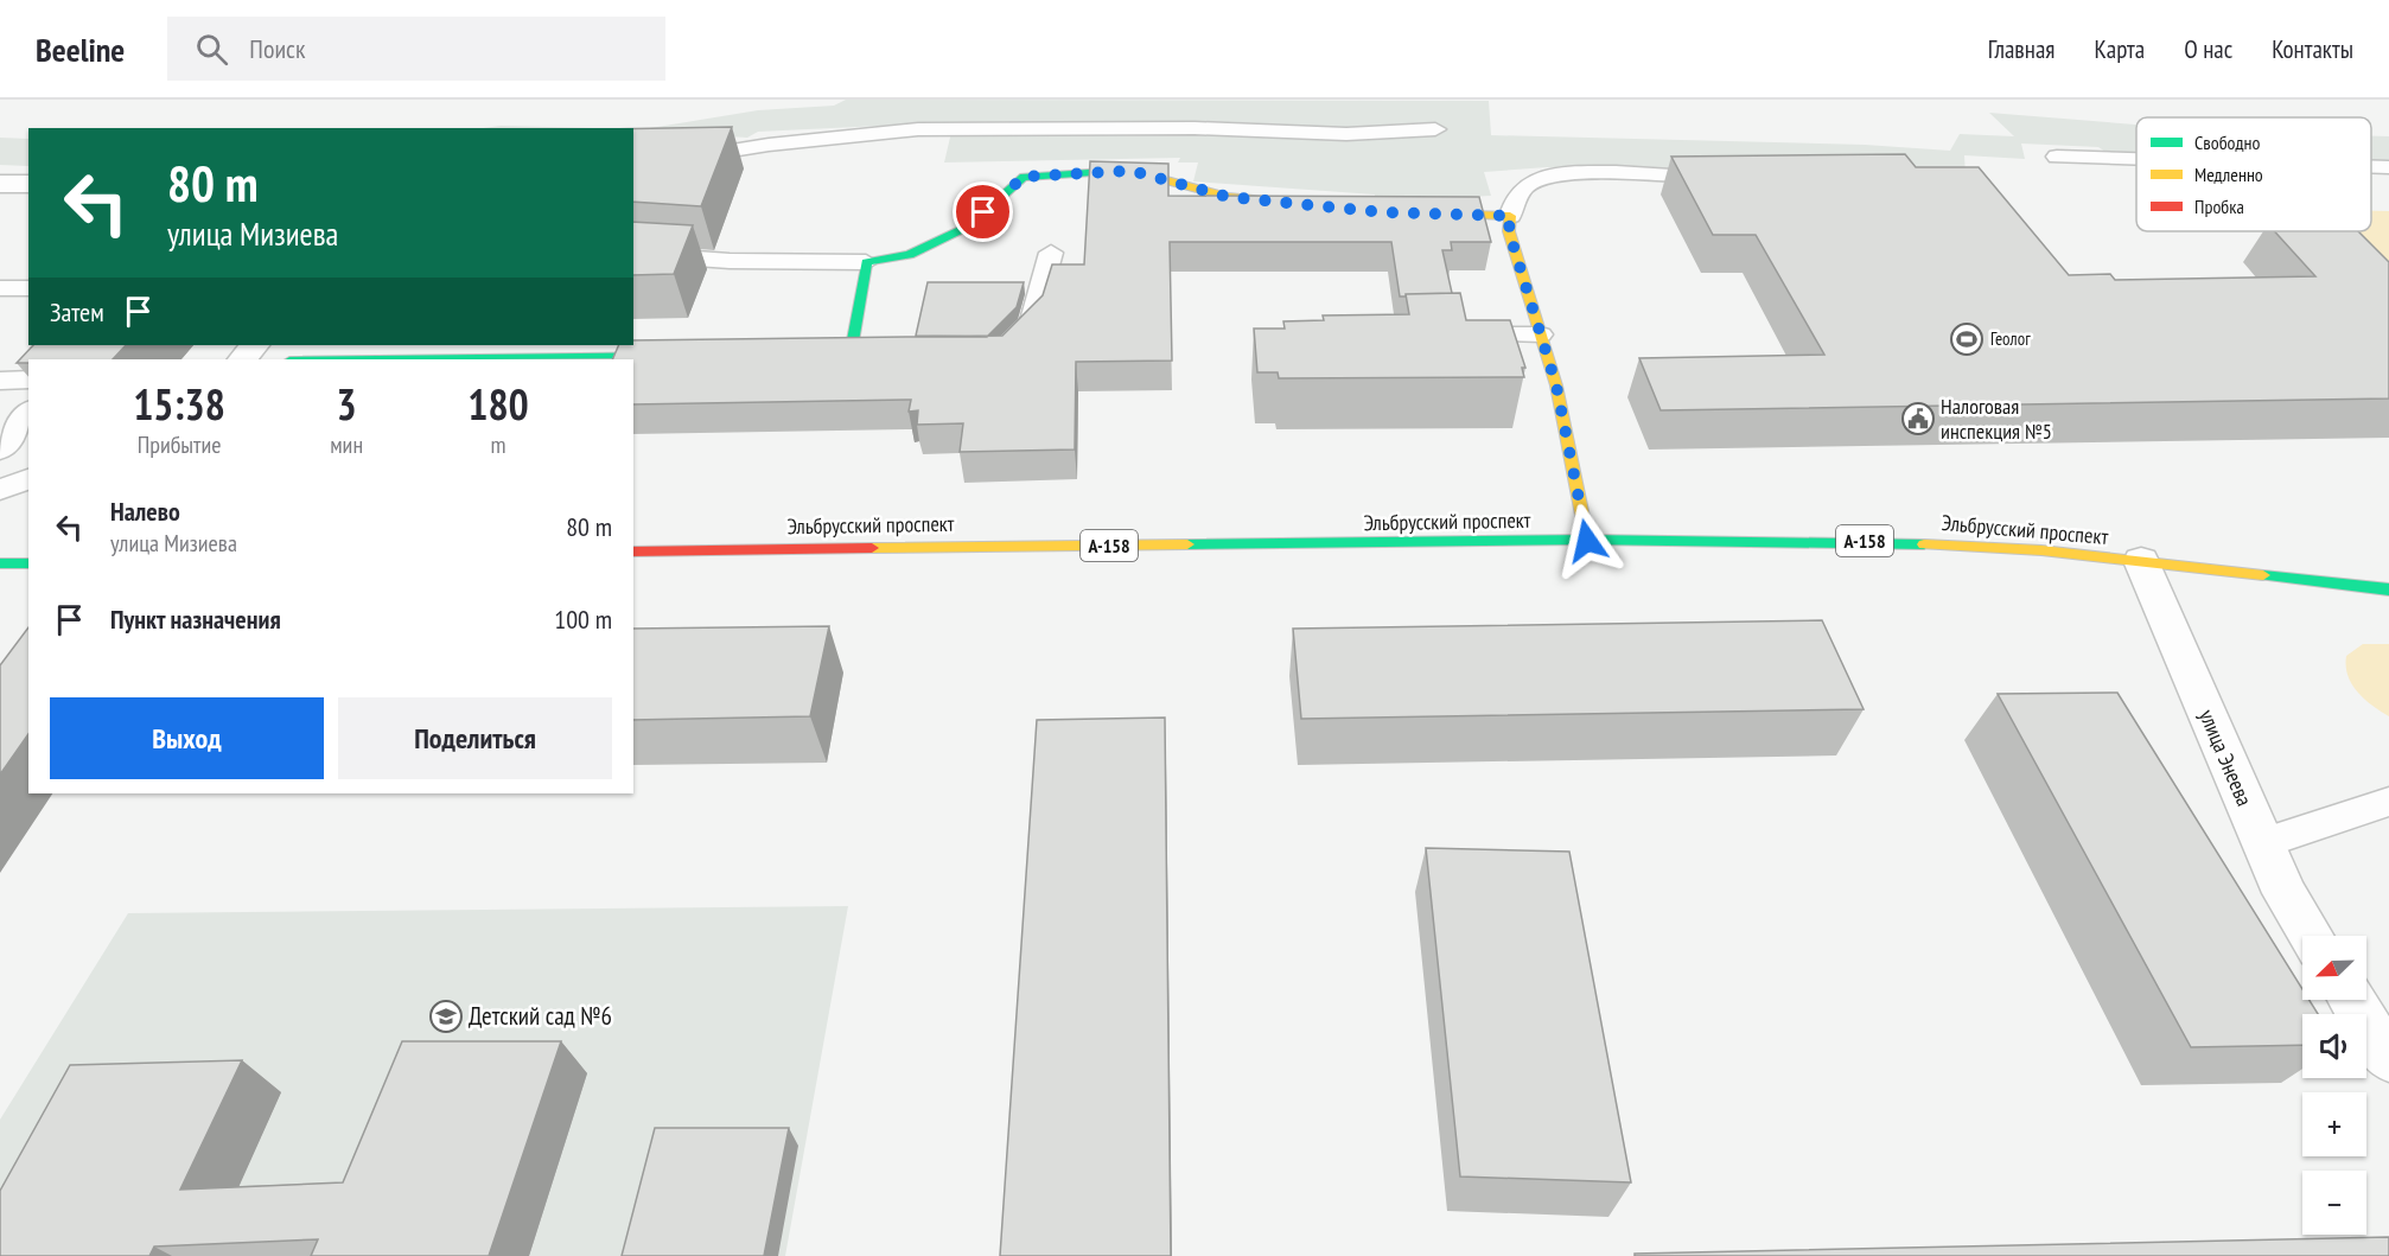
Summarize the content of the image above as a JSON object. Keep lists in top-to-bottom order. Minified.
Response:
{"streets":{"street":["Эльбрусский проспект","А-158","улица Энеева"]},"crossings":[["Эльбрусский проспект","улица Энеева"]],"places":{"sports":["Геолог"],"public building":["Налоговая инспекция №5"],"school or university":["Детский сад №6"]},"legend":["Свободно","Медленно","Пробка"],"north":"bottom left","page":{"header":"Beeline","search":"Поиск","nav":["Главная","Карта","О нас","Контакты"],"turn":["80 m","улица Мизиева"],"then":"Затем","eta":["15:38","Прибытие","3","мин","180","m"],"list":[{"name":"Налево","note":"улица Мизиева","value":"80 m"},{"name":"Пункт назначения","value":"100 m"}],"buttons":["Выход","Поделиться"],"map_buttons":["+","−"]}}
